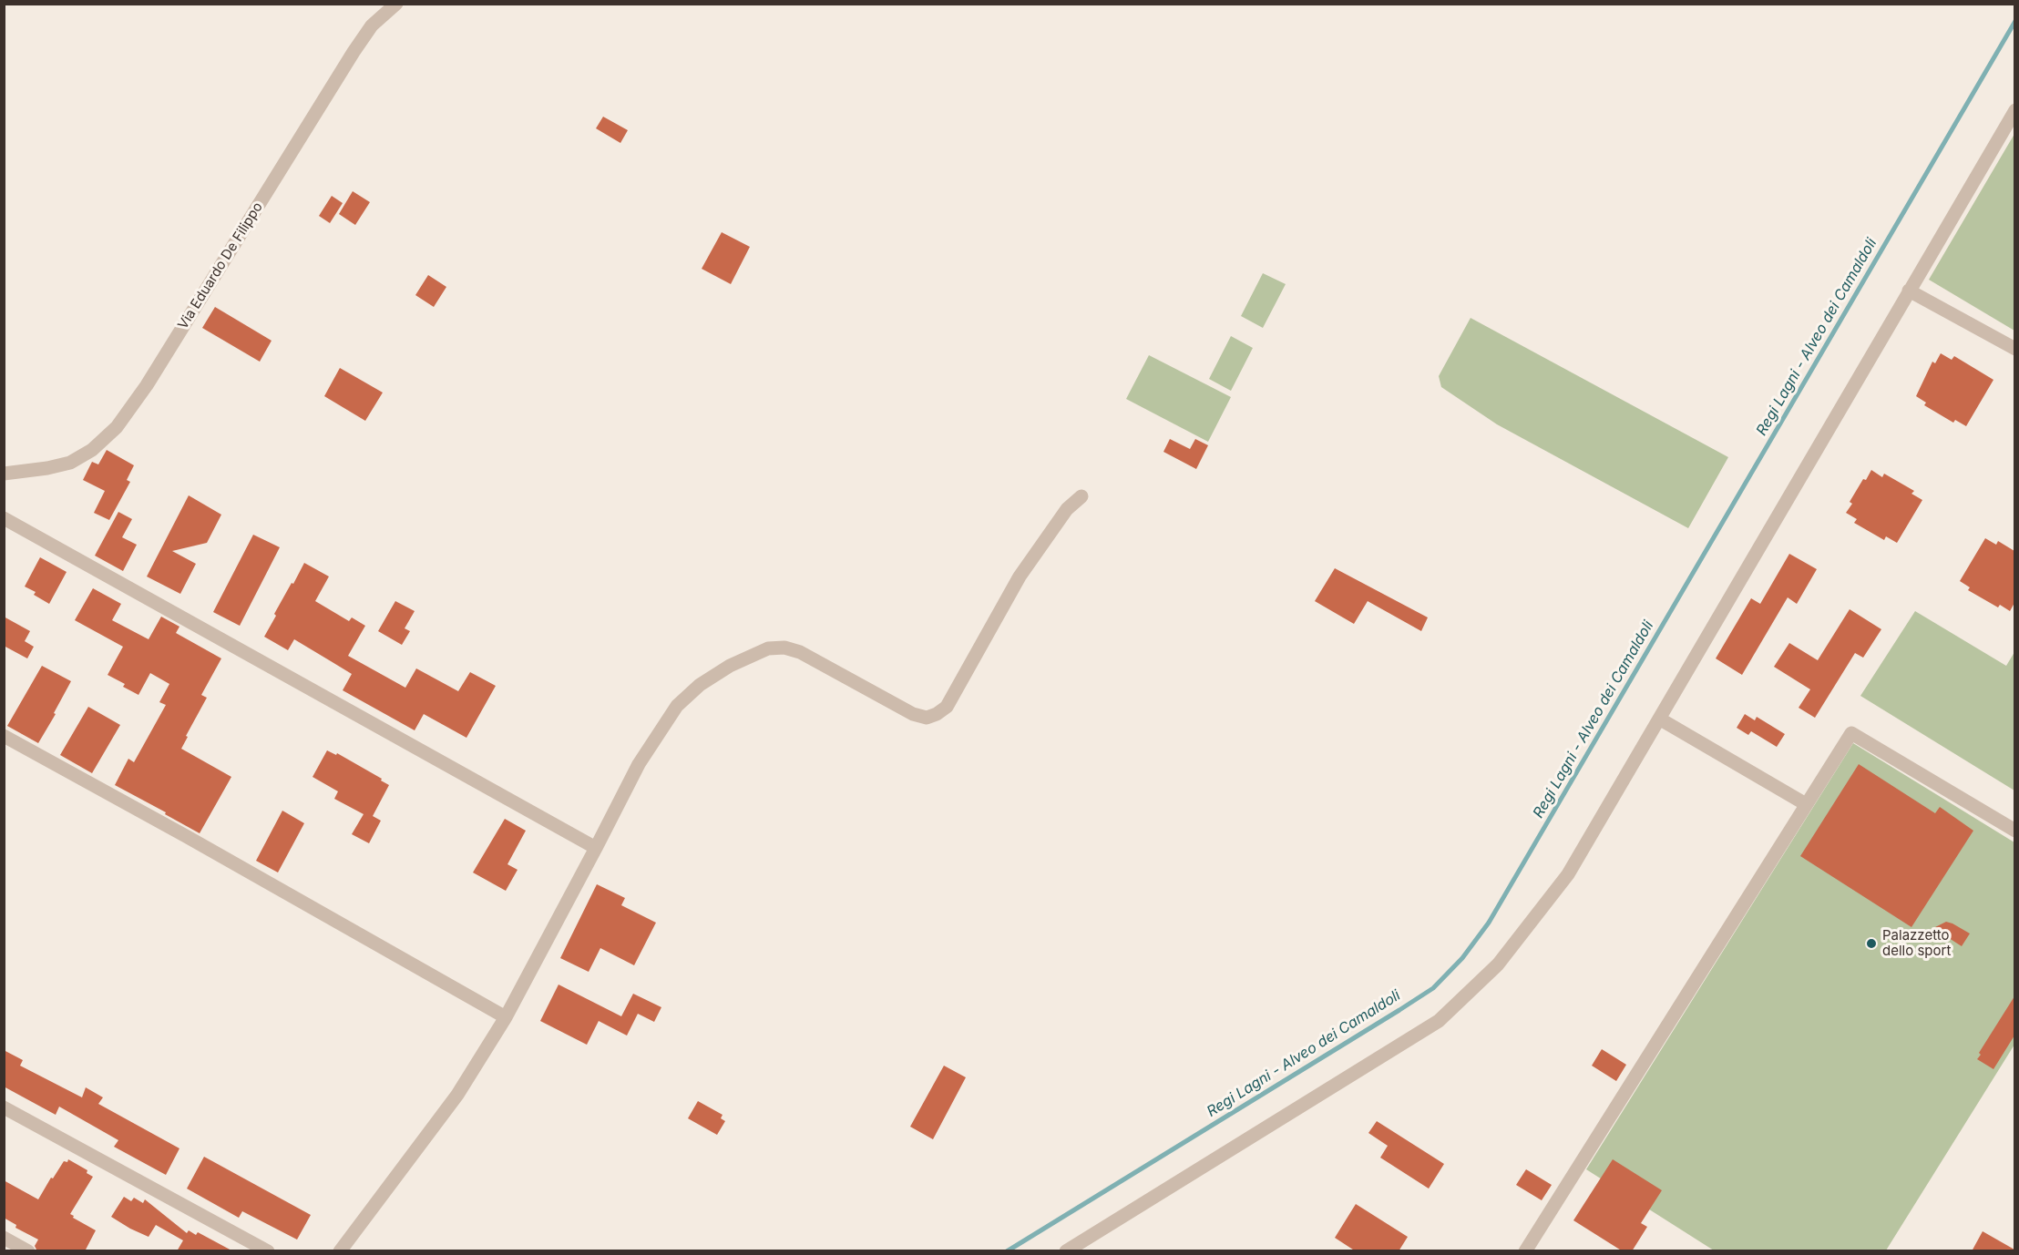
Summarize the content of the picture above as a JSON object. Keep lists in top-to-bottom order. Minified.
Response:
{"streets":{"street":["Via Eduardo De Filippo"]},"water":["Regi Lagni - Alveo dei Camaldoli"],"places":["Palazzetto dello sport"]}
